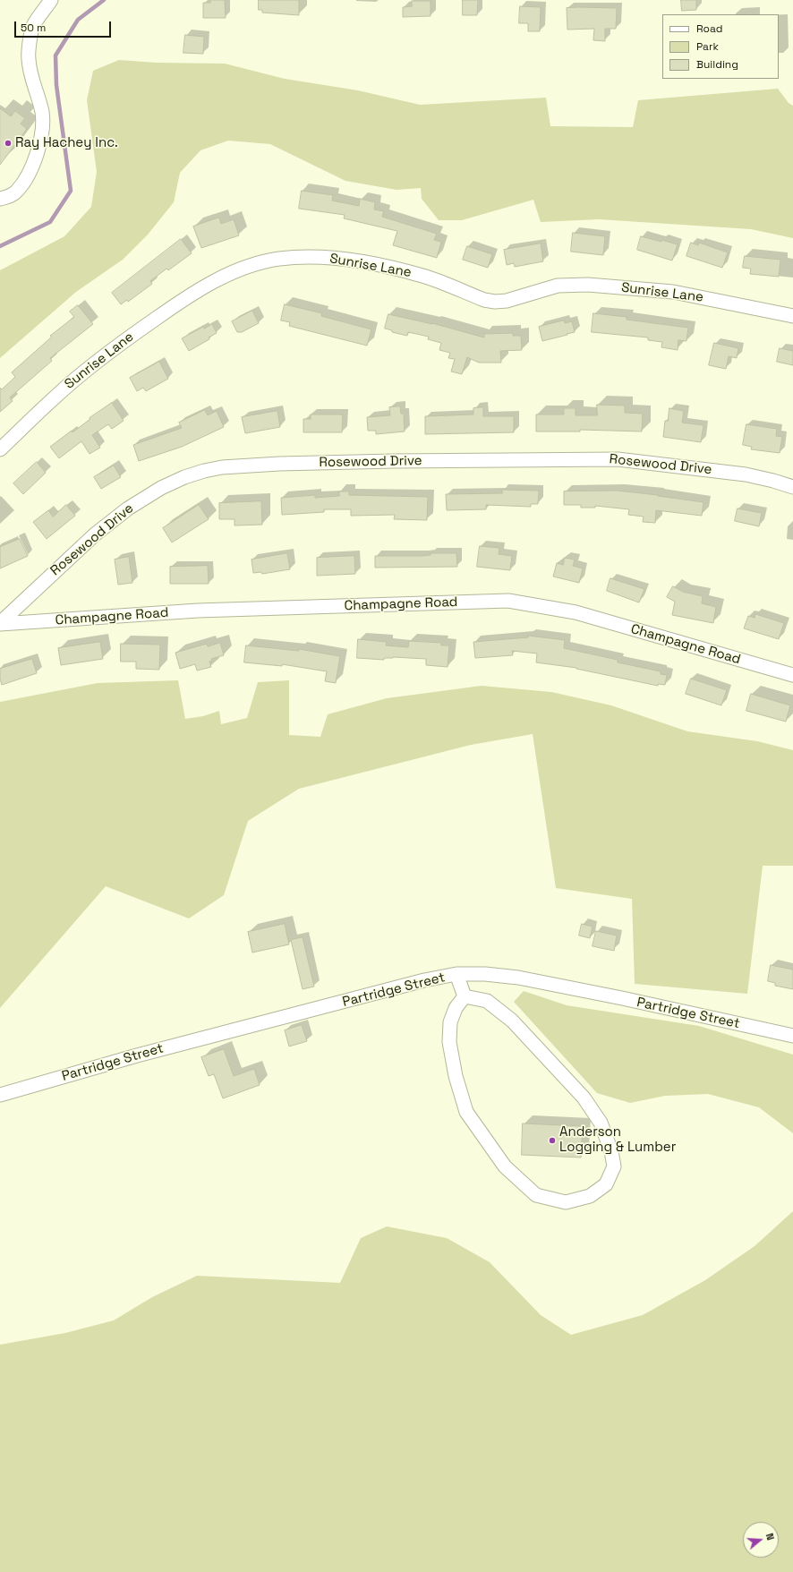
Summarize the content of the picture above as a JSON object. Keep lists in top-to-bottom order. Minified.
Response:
{"streets":{"street":["Sunrise Lane","Rosewood Drive","Champagne Road","Partridge Street"]},"crossings":[["Rosewood Drive","Champagne Road"]],"places":["Ray Hachey Inc.","Anderson Logging & Lumber"],"legend":["Road","Park","Building"],"scale_bar":"50 m","north":"right"}
